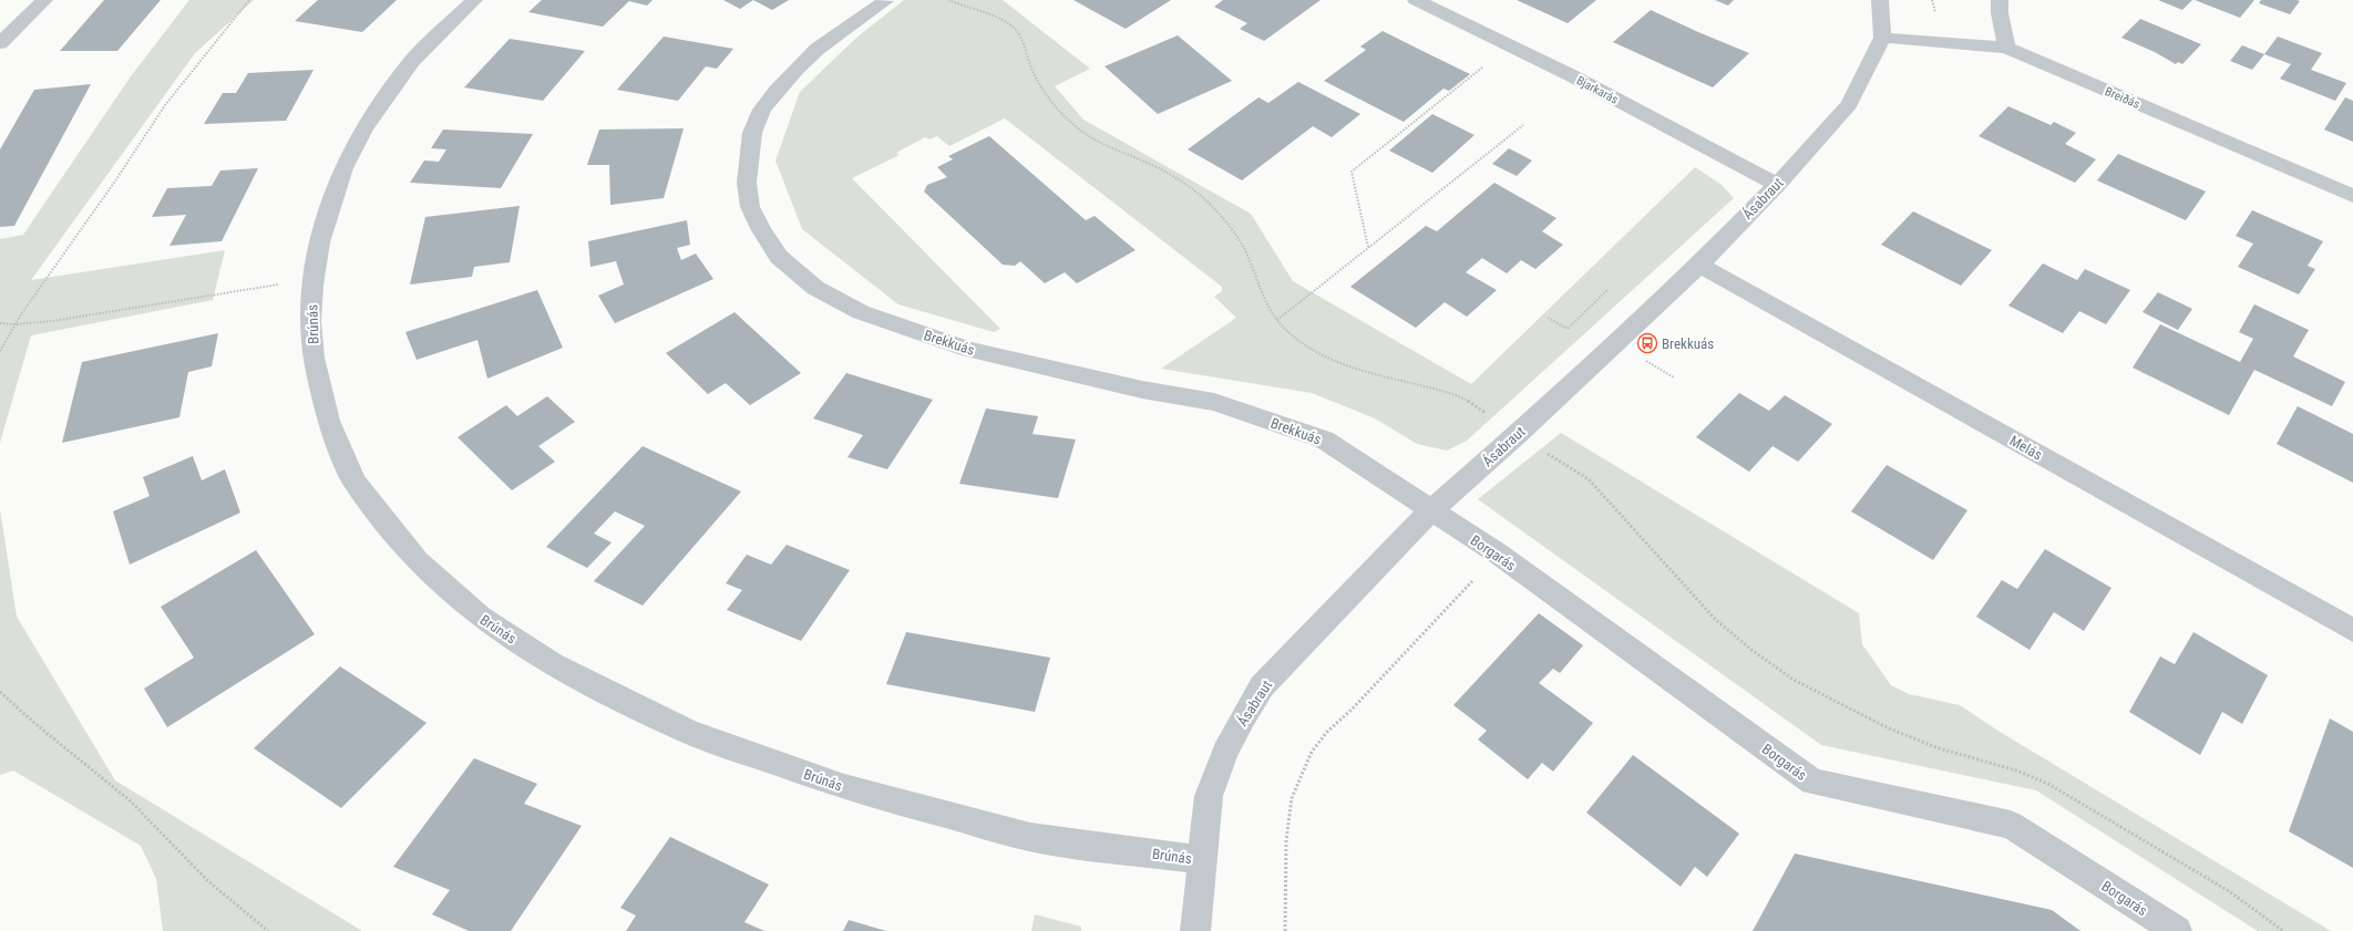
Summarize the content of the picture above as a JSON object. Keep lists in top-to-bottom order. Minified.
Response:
{"streets":{"street":["Bjarkarás","Breiðás","Ásabraut","Brúnás","Brekkuás","Melás","Borgarás"]},"crossings":[["Bjarkarás","Ásabraut"],["Breiðás","Ásabraut"],["Ásabraut","Brúnás"],["Ásabraut","Brekkuás"],["Ásabraut","Melás"],["Ásabraut","Borgarás"],["Brekkuás","Borgarás"]],"places":{"bus stop":["Brekkuás"]}}
